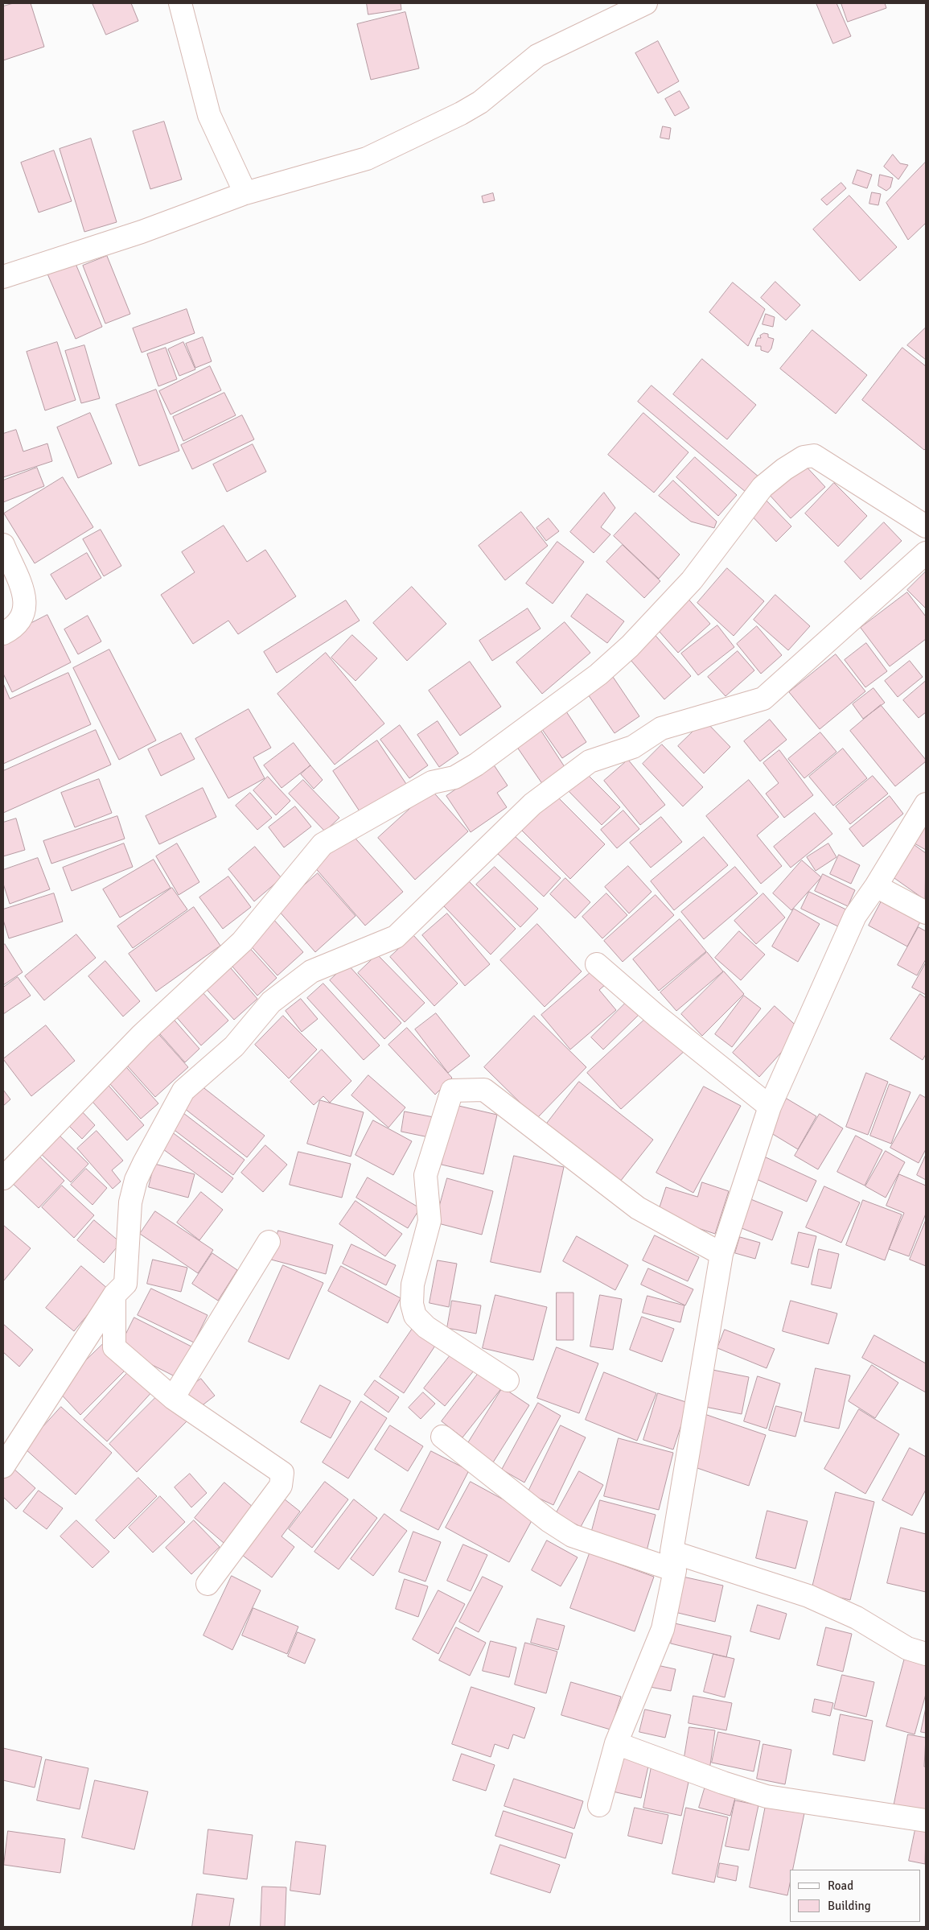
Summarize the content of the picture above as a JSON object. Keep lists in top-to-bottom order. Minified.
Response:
{"legend":["Road","Building"]}
